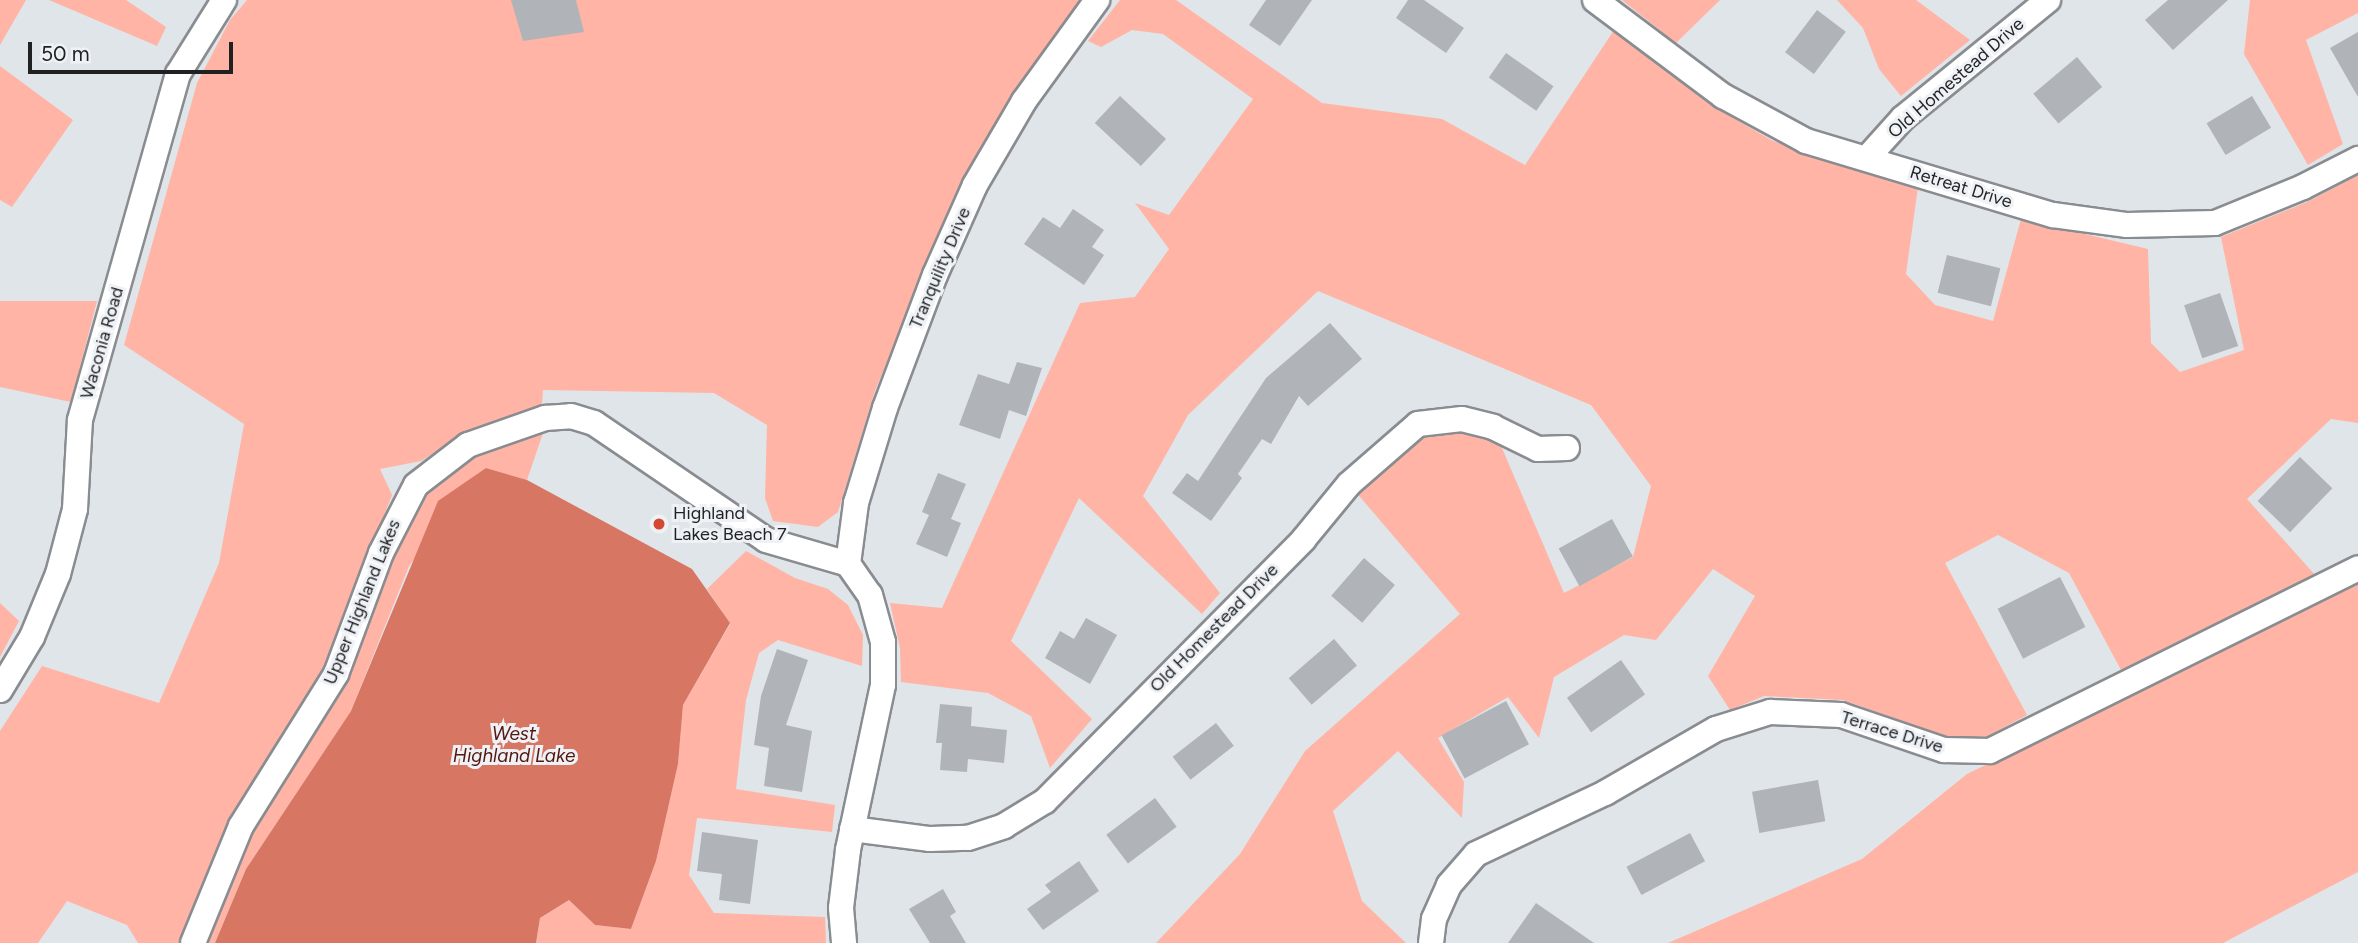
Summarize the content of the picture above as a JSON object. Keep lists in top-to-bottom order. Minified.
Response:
{"streets":{"street":["Old Homestead Drive","Retreat Drive","Tranquility Drive","Waconia Road","Upper Highland Lakes","Terrace Drive"]},"crossings":[["Old Homestead Drive","Retreat Drive"],["Tranquility Drive","Upper Highland Lakes"]],"water":["West Highland Lake"],"places":["Highland Lakes Beach 7"],"scale_bar":"50 m"}
